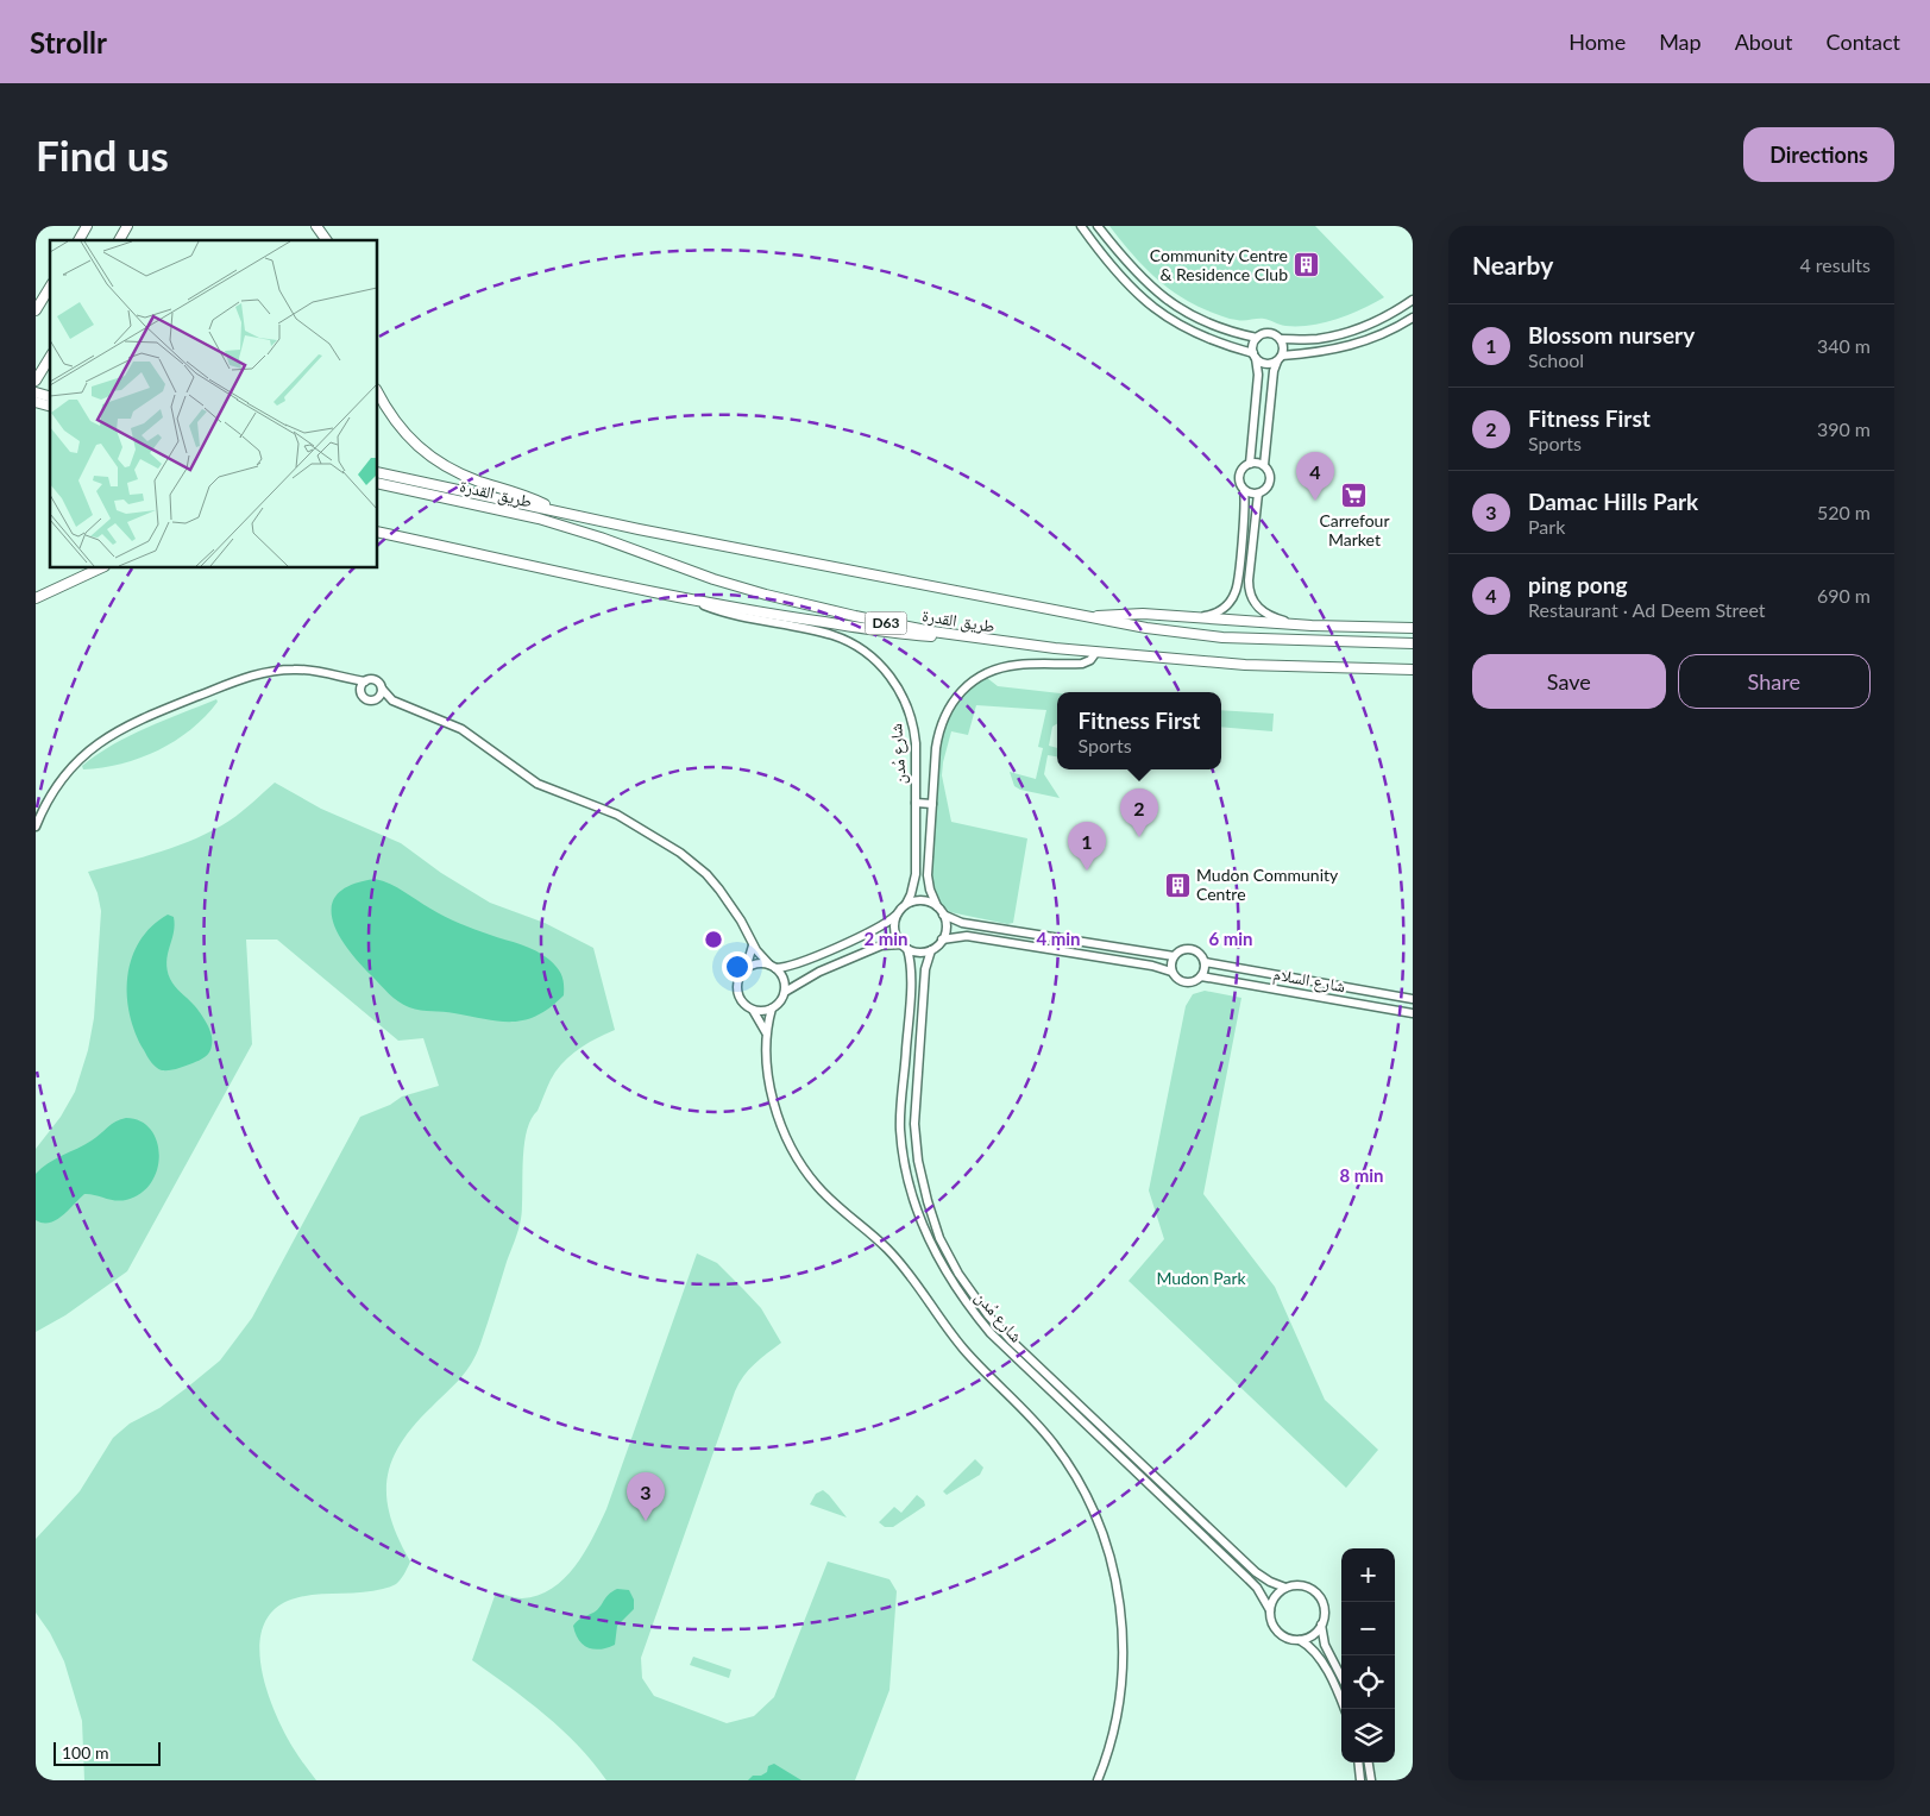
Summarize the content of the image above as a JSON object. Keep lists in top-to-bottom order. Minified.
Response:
{"streets":{"main road":["طريق القدرة","D63"],"street":["شارع مُدن","شارع السلام"]},"crossings":[["طريق القدرة","شارع مُدن"]],"parks":["Mudon Park"],"places":{"building":["Community Centre & Residence Club","Mudon Community Centre"],"supermarket":["Carrefour Market"]},"scale_bar":"100 m","page":{"header":"Strollr","nav":["Home","Map","About","Contact"],"buttons":["Directions",["Save","Share"]],"title":"Find us","heading":["Nearby","4 results"],"list":[{"mark":"1","name":"Blossom nursery","note":"School","value":"340 m"},{"mark":"2","name":"Fitness First","note":"Sports","value":"390 m"},{"mark":"3","name":"Damac Hills Park","note":"Park","value":"520 m"},{"mark":"4","name":"ping pong","note":"Restaurant · Ad Deem Street","value":"690 m"}],"pins":["4","2","1","3"],"popup":["Fitness First","Sports"],"map_buttons":["+","−"],"scale":"100 m"},"rings":["2 min","4 min","6 min","8 min"]}
